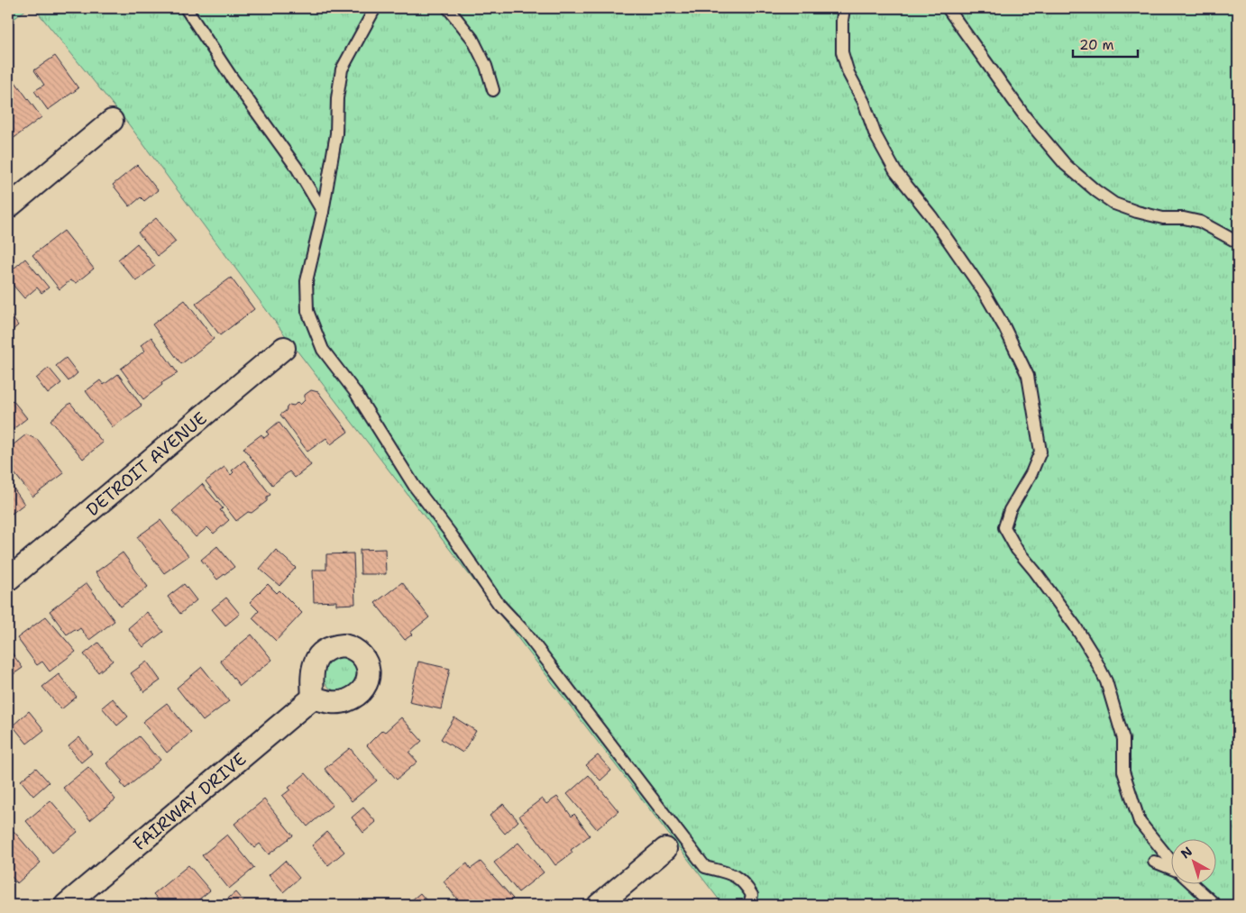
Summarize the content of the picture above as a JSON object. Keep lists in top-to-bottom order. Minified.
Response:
{"streets":{"street":["DETROIT AVENUE","FAIRWAY DRIVE"]},"scale_bar":"20 m","north":"top left"}
